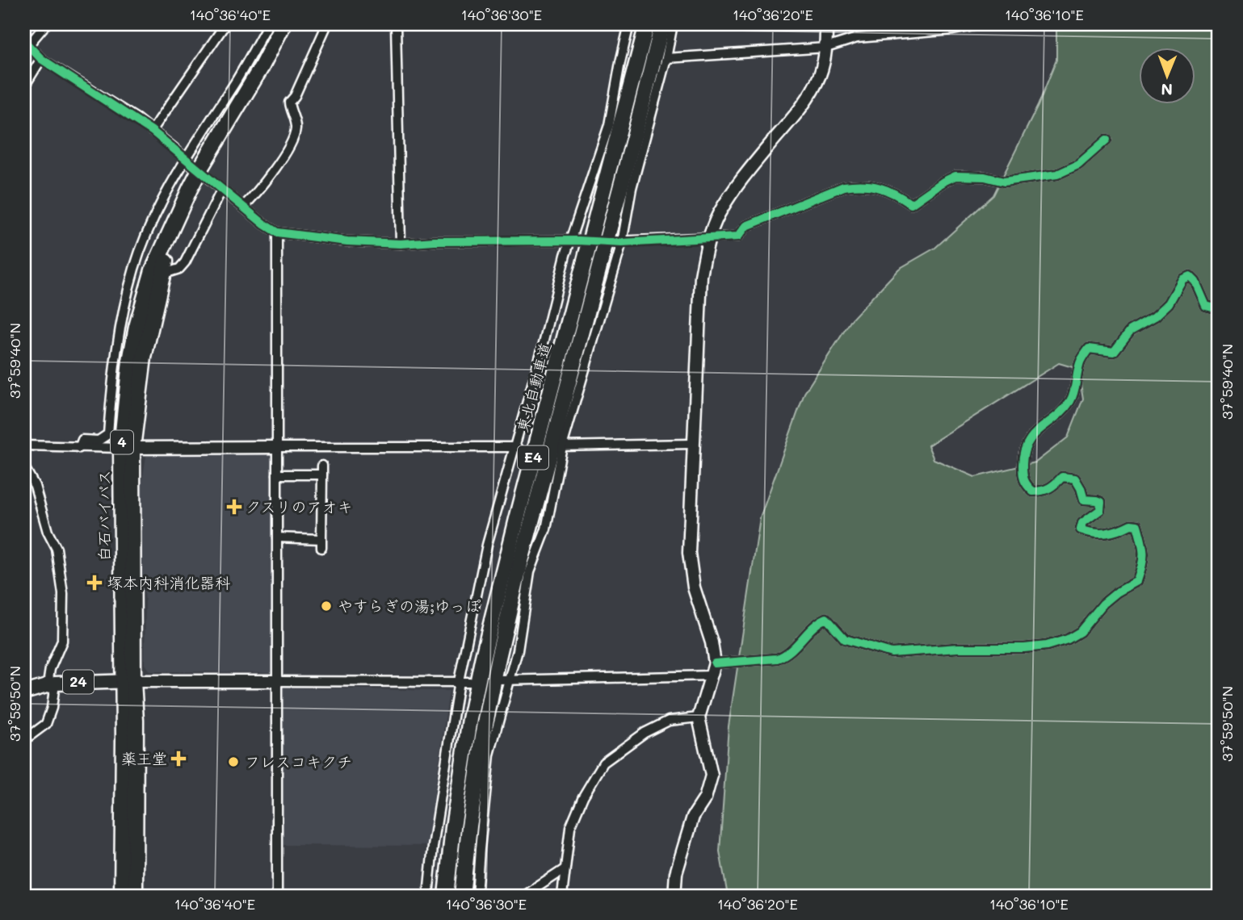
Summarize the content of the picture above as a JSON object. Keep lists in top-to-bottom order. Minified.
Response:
{"streets":{"highway":["東北自動車道","4","E4","白石バイパス"],"main road":["24"]},"crossings":[["白石バイパス","24"]],"places":{"health":["クスリのアオキ","塚本内科消化器科","薬王堂"],"other":["やすらぎの湯;ゆっぽ","フレスコキクチ"]},"north":"bottom","coordinates":["140°36'40\"E","140°36'30\"E","140°36'20\"E","140°36'10\"E","37°59'40\"N","37°59'50\"N"]}
